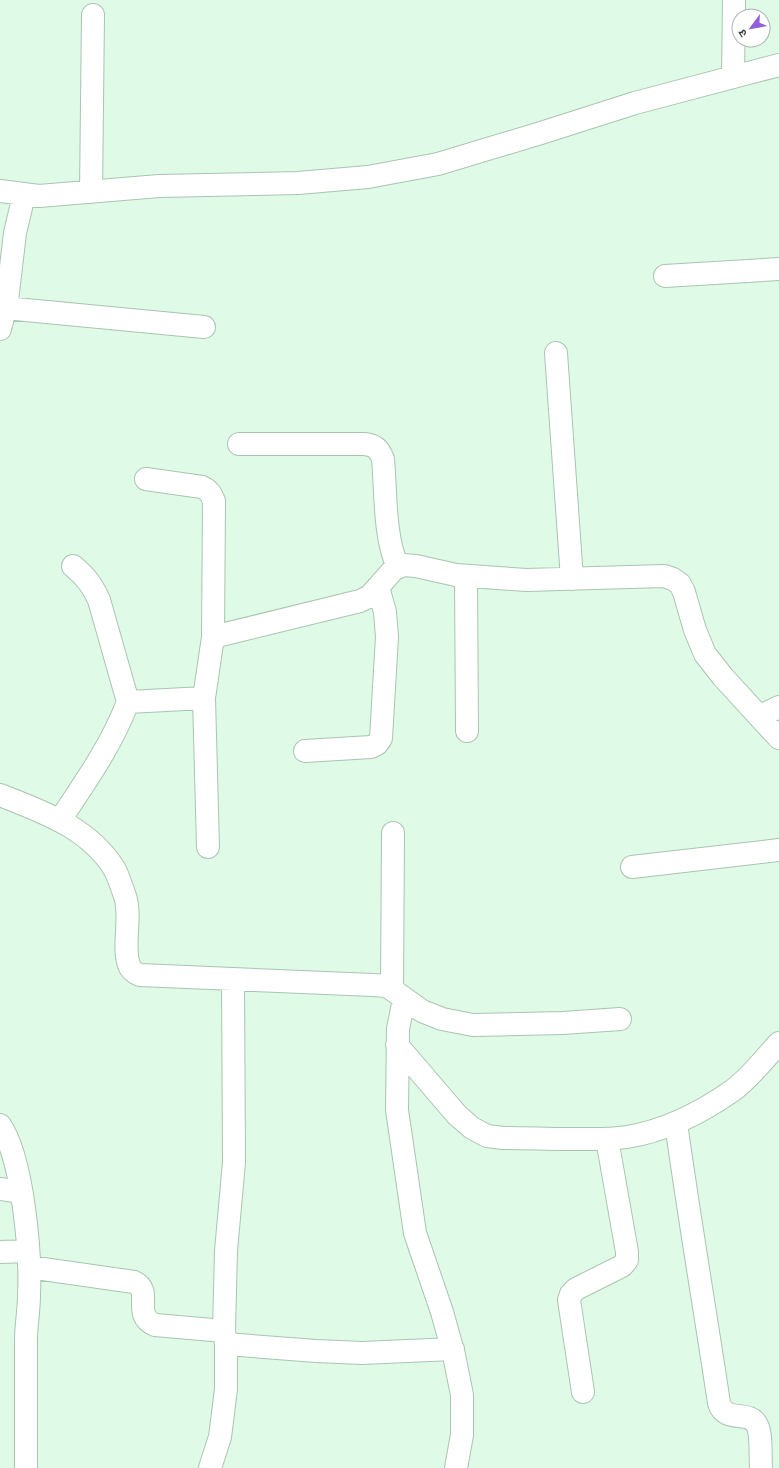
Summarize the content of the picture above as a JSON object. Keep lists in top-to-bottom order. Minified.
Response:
{"north":"bottom left"}
